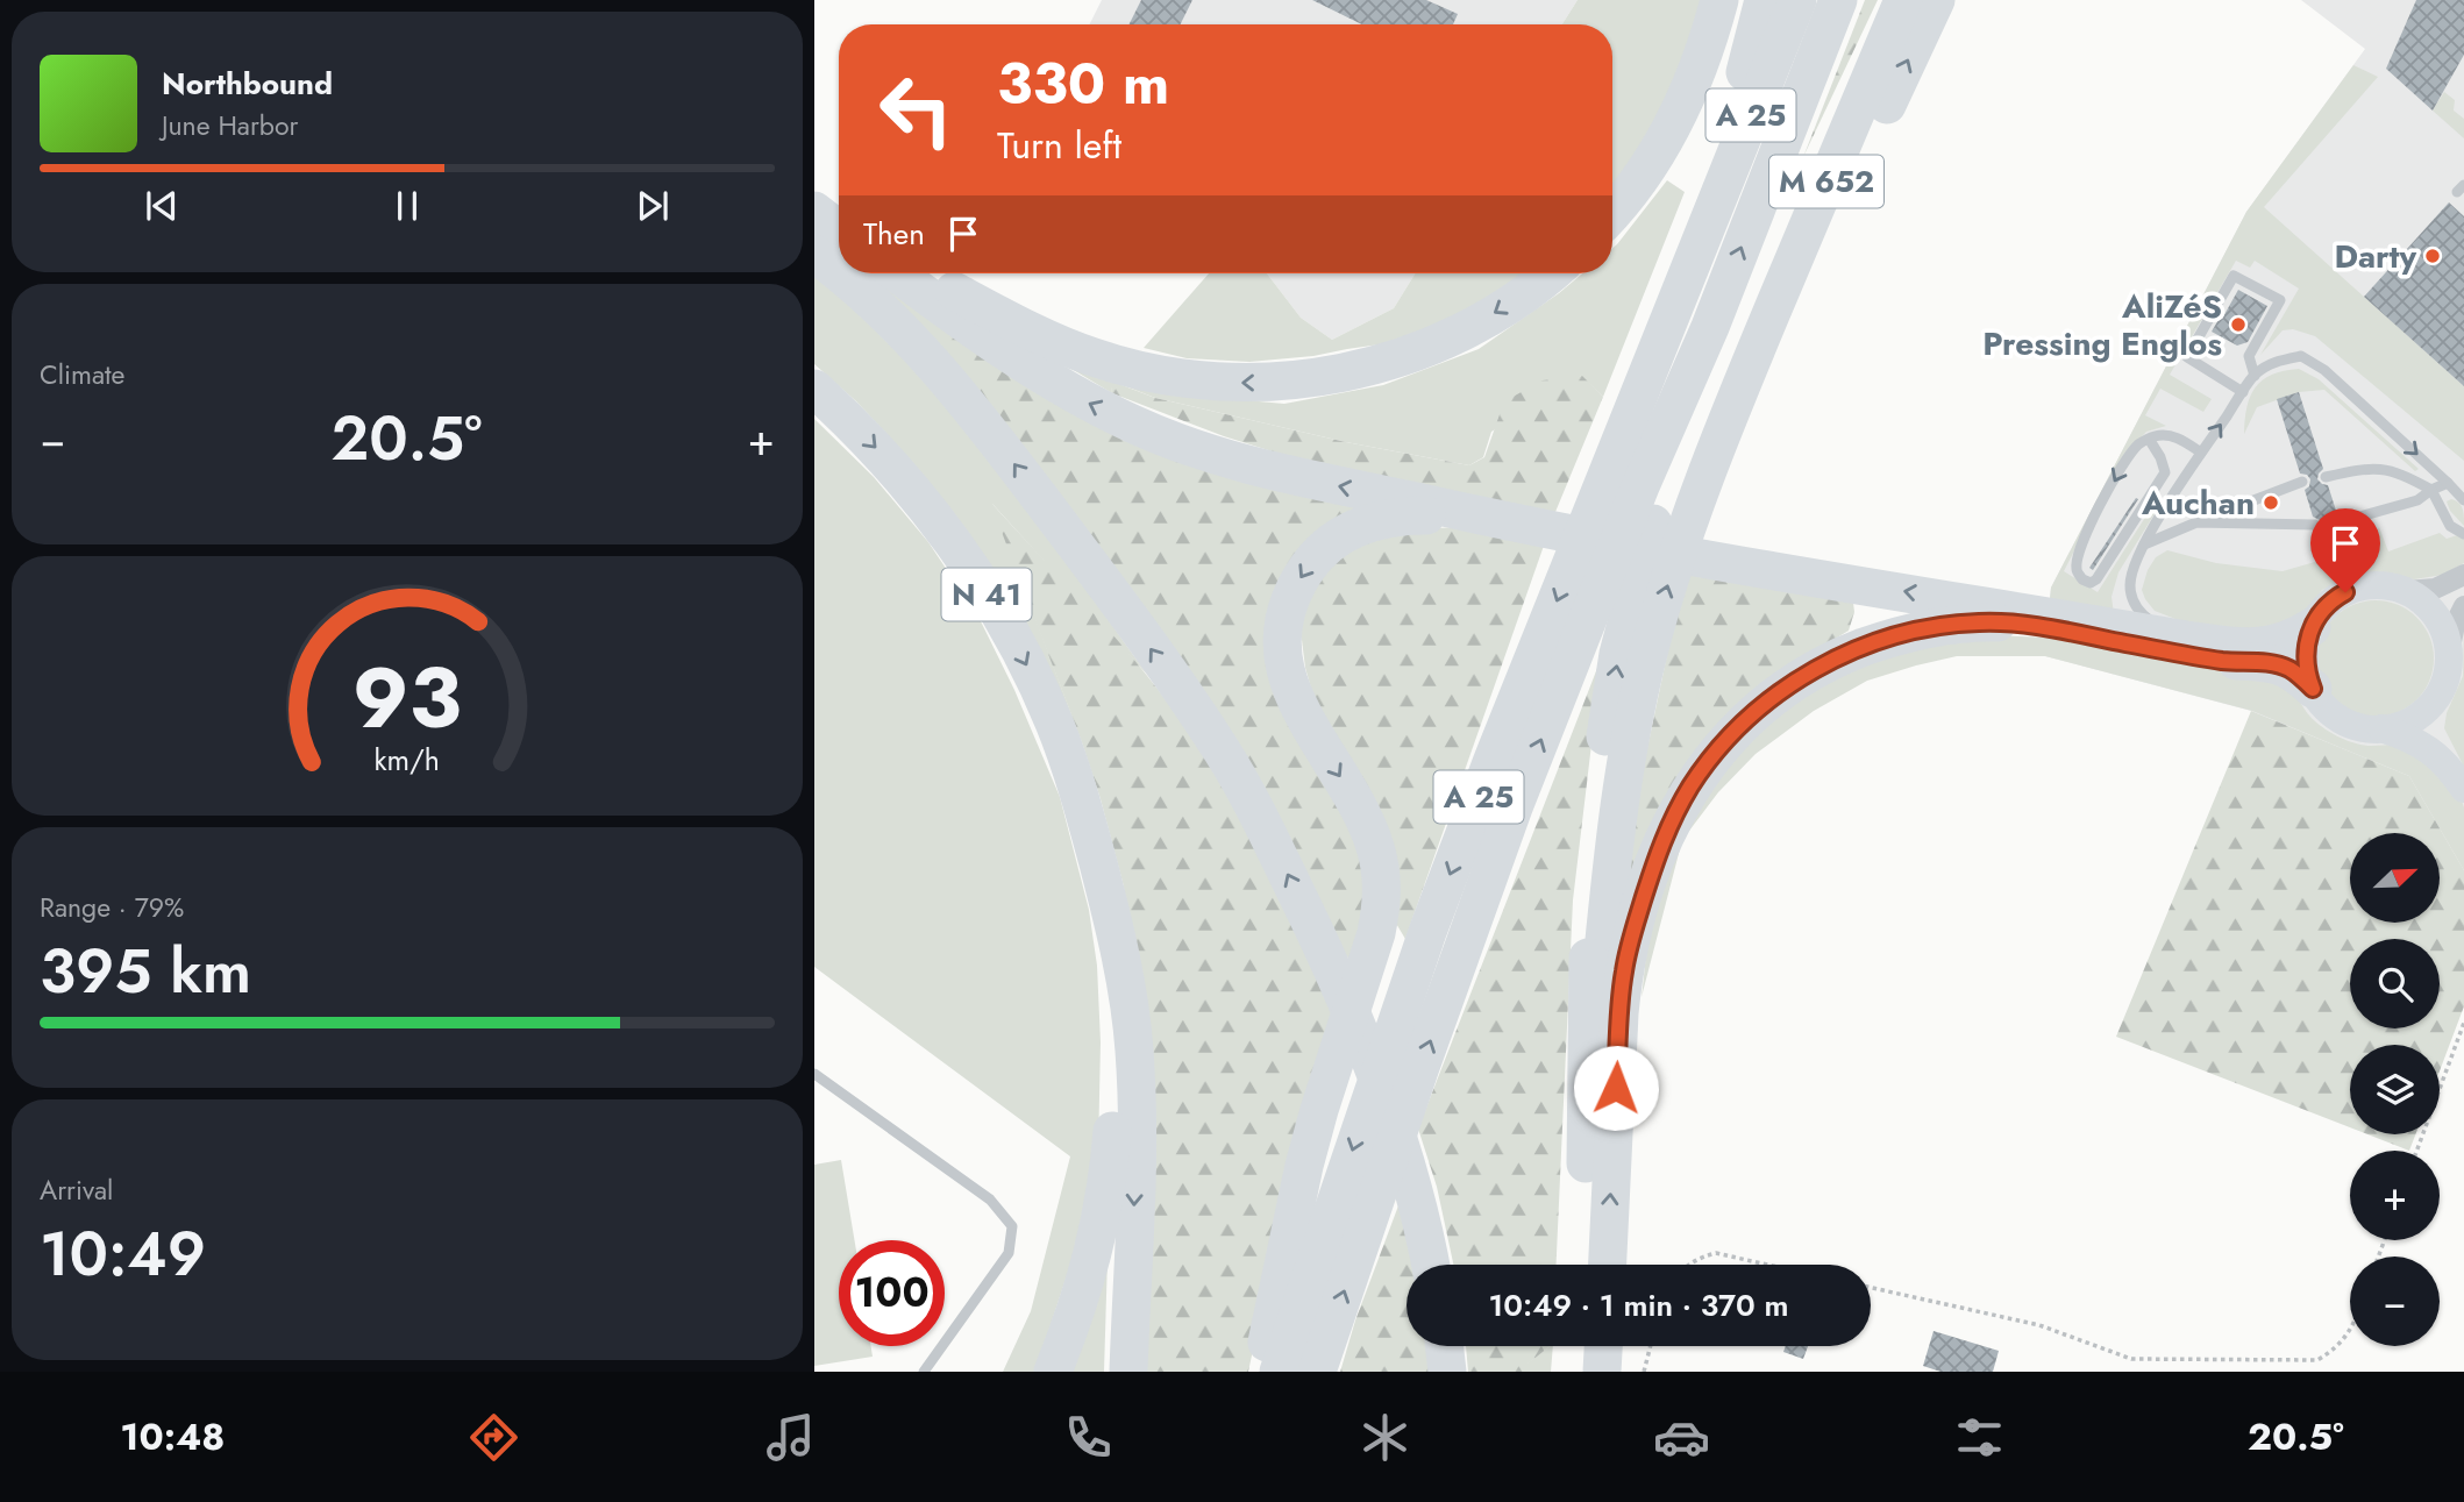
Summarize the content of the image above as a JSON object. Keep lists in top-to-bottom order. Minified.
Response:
{"streets":{"highway":["A 25","M 652","N 41"]},"places":["Darty","AliZéS Pressing Englos","Auchan"],"north":"top right","page":{"turn":["330 m","Turn left"],"song":["Northbound","June Harbor"],"then":"Then","tile":["Climate",["Range · 79%","395 km"],["Arrival","10:49"]],"heat":["−","20.5°","+"],"map_buttons":["+","−"],"limit":"100","trip":"10:49 · 1 min · 370 m","tabs":["10:48","20.5°"],"gauge":["93","km/h"]}}
